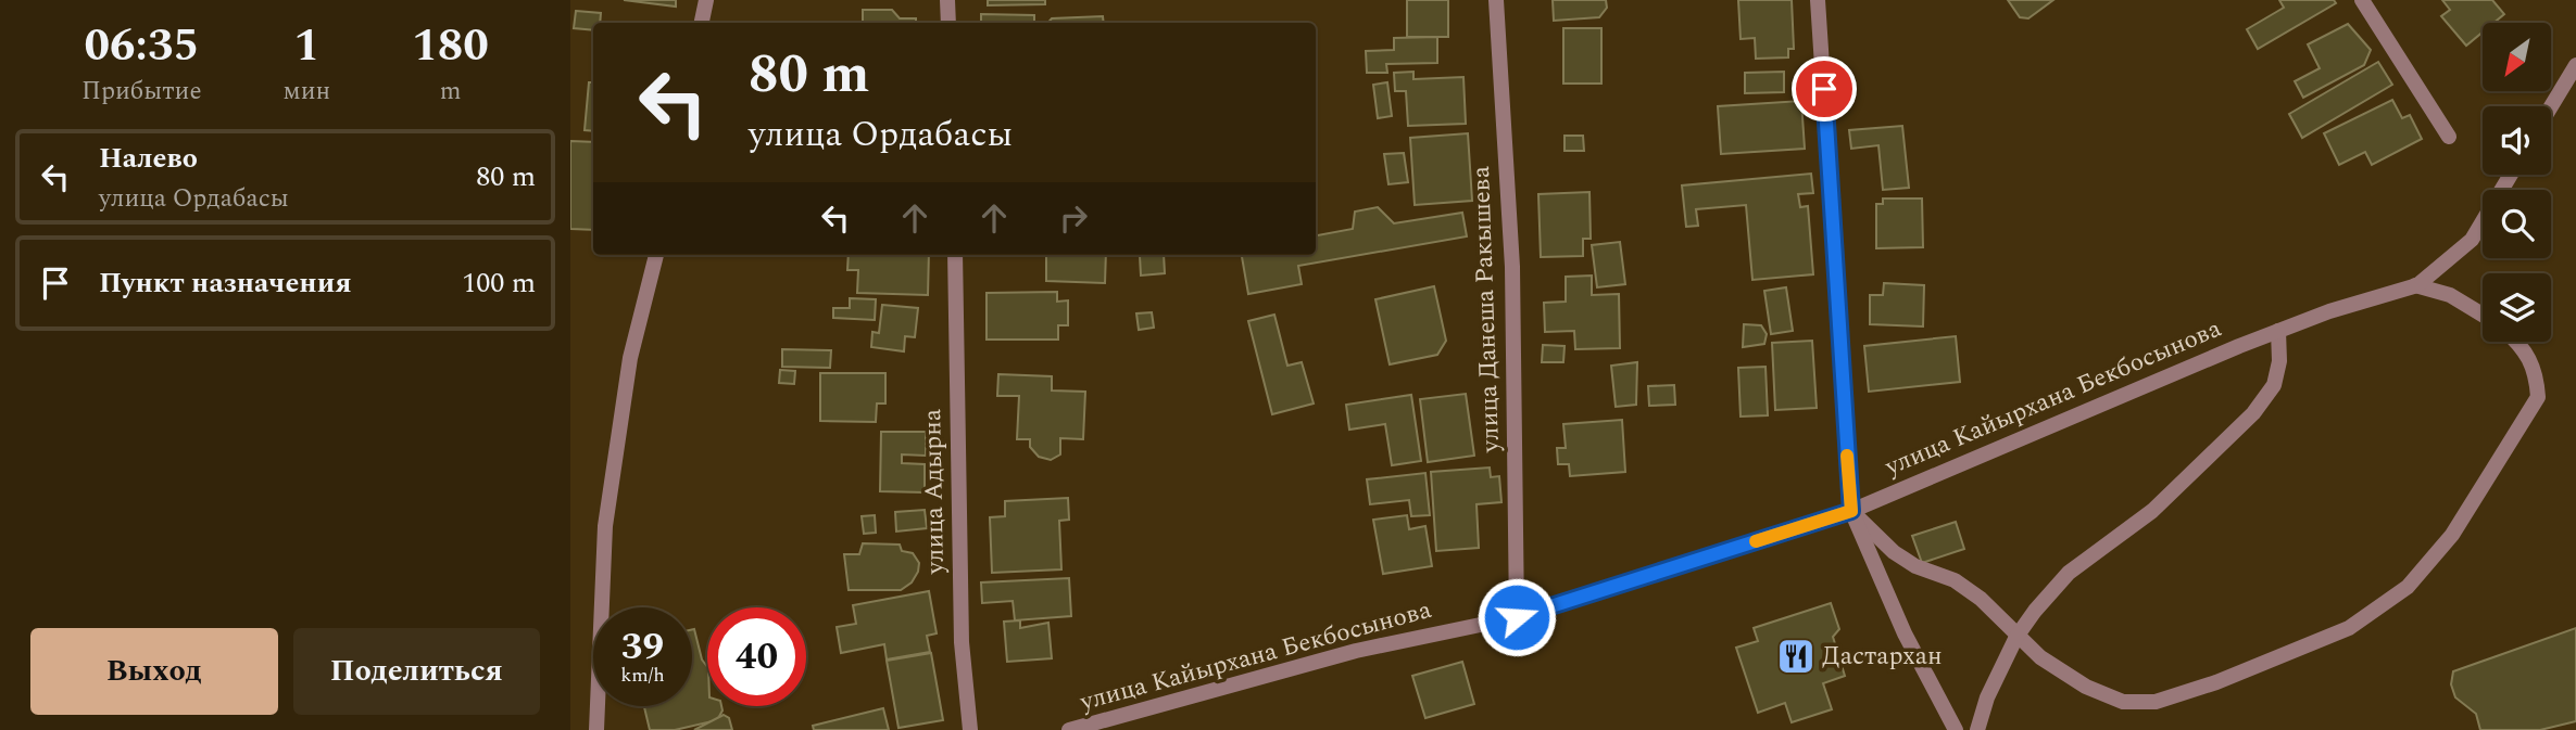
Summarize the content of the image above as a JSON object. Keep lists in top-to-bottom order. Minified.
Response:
{"streets":{"street":["улица Данеша Ракышева","улица Кайырхана Бекбосынова","улица Адырна"]},"crossings":[["улица Данеша Ракышева","улица Кайырхана Бекбосынова"]],"places":{"restaurant":["Дастархан"]},"north":"bottom left","page":{"eta":["06:35","Прибытие","1","мин","180","m"],"turn":["80 m","улица Ордабасы"],"list":[{"name":"Налево","note":"улица Ордабасы","value":"80 m"},{"name":"Пункт назначения","value":"100 m"}],"speed":"39 km/h","limit":"40","buttons":["Выход","Поделиться"]}}
